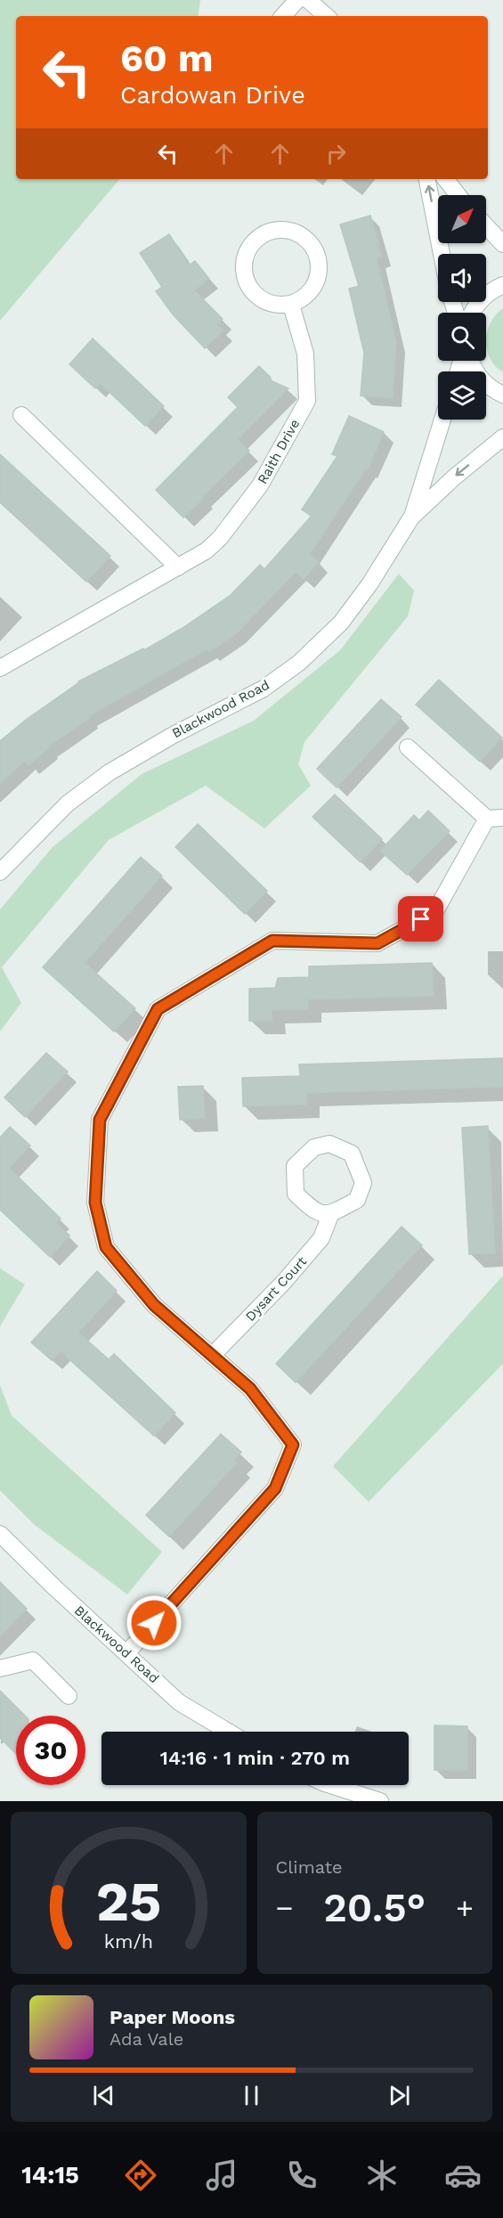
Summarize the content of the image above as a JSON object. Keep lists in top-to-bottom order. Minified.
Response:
{"streets":{"street":["Raith Drive","Blackwood Road","Dysart Court"]},"north":"top right","page":{"turn":["60 m","Cardowan Drive"],"limit":"30","trip":"14:16 · 1 min · 270 m","tile":"Climate","heat":["−","20.5°","+"],"song":["Paper Moons","Ada Vale"],"tabs":"14:15","gauge":["25","km/h"]}}
